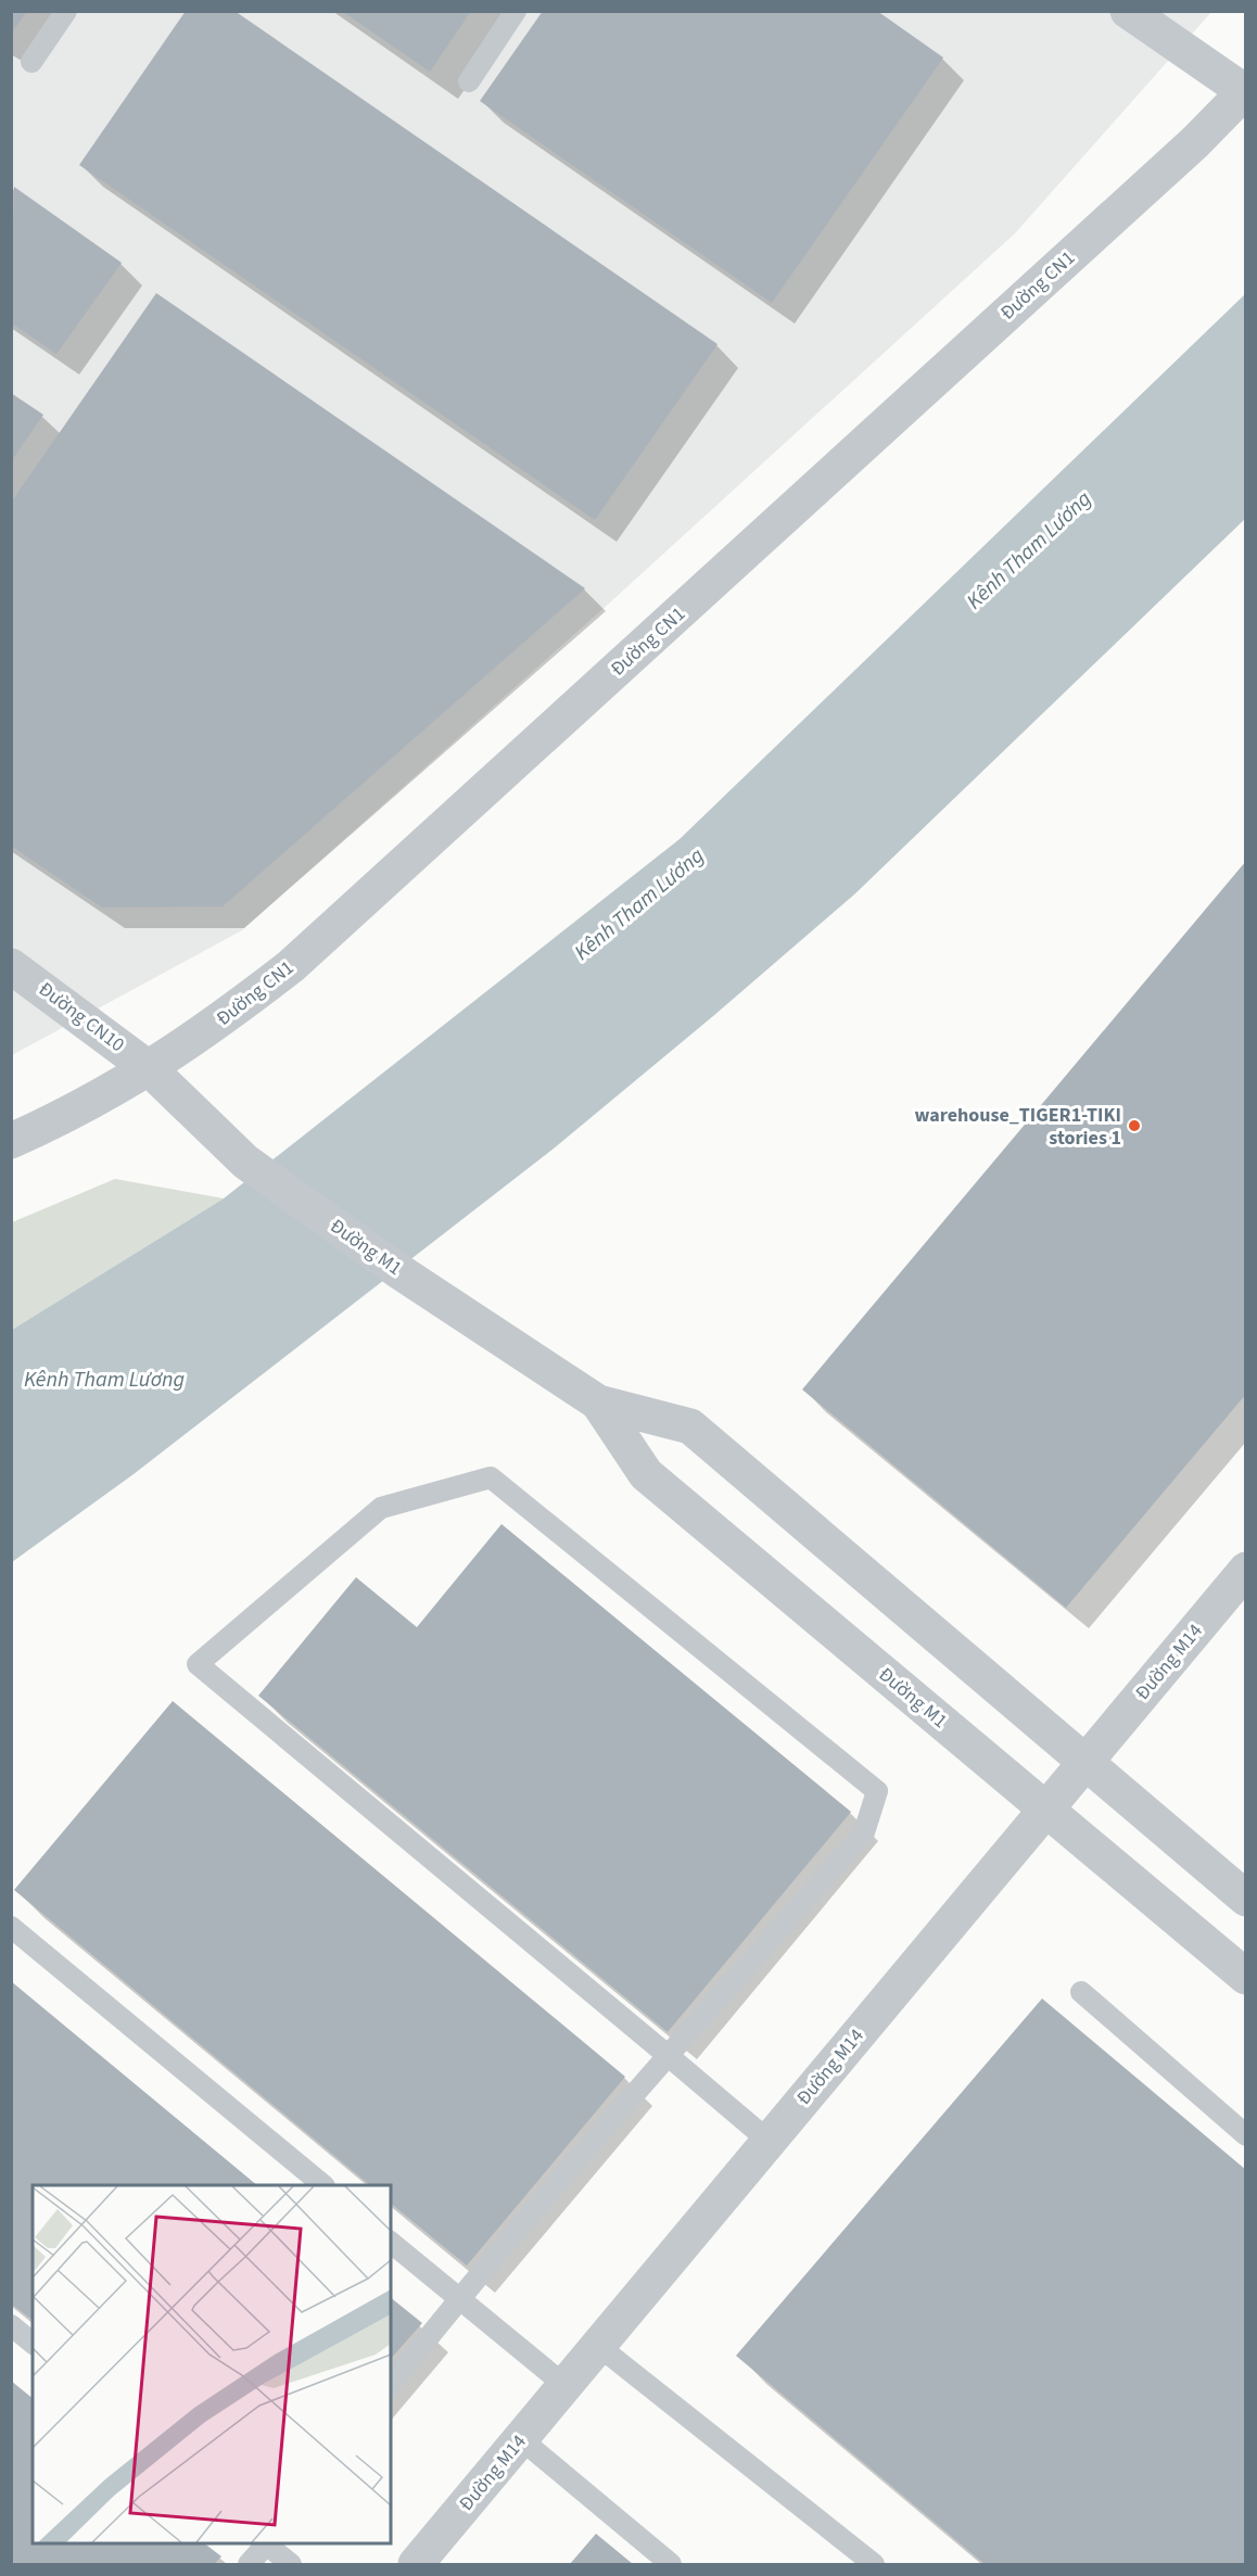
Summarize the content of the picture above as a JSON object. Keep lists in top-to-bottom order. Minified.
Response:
{"streets":{"street":["Đường CN1","Đường CN10","Đường M1","Đường M14"]},"crossings":[["Đường CN1","Đường CN10"],["Đường CN1","Đường M1"],["Đường CN10","Đường M1"],["Đường M1","Đường M14"]],"water":["Kênh Tham Lương"],"places":["warehouse_TIGER1-TIKI stories 1"]}
